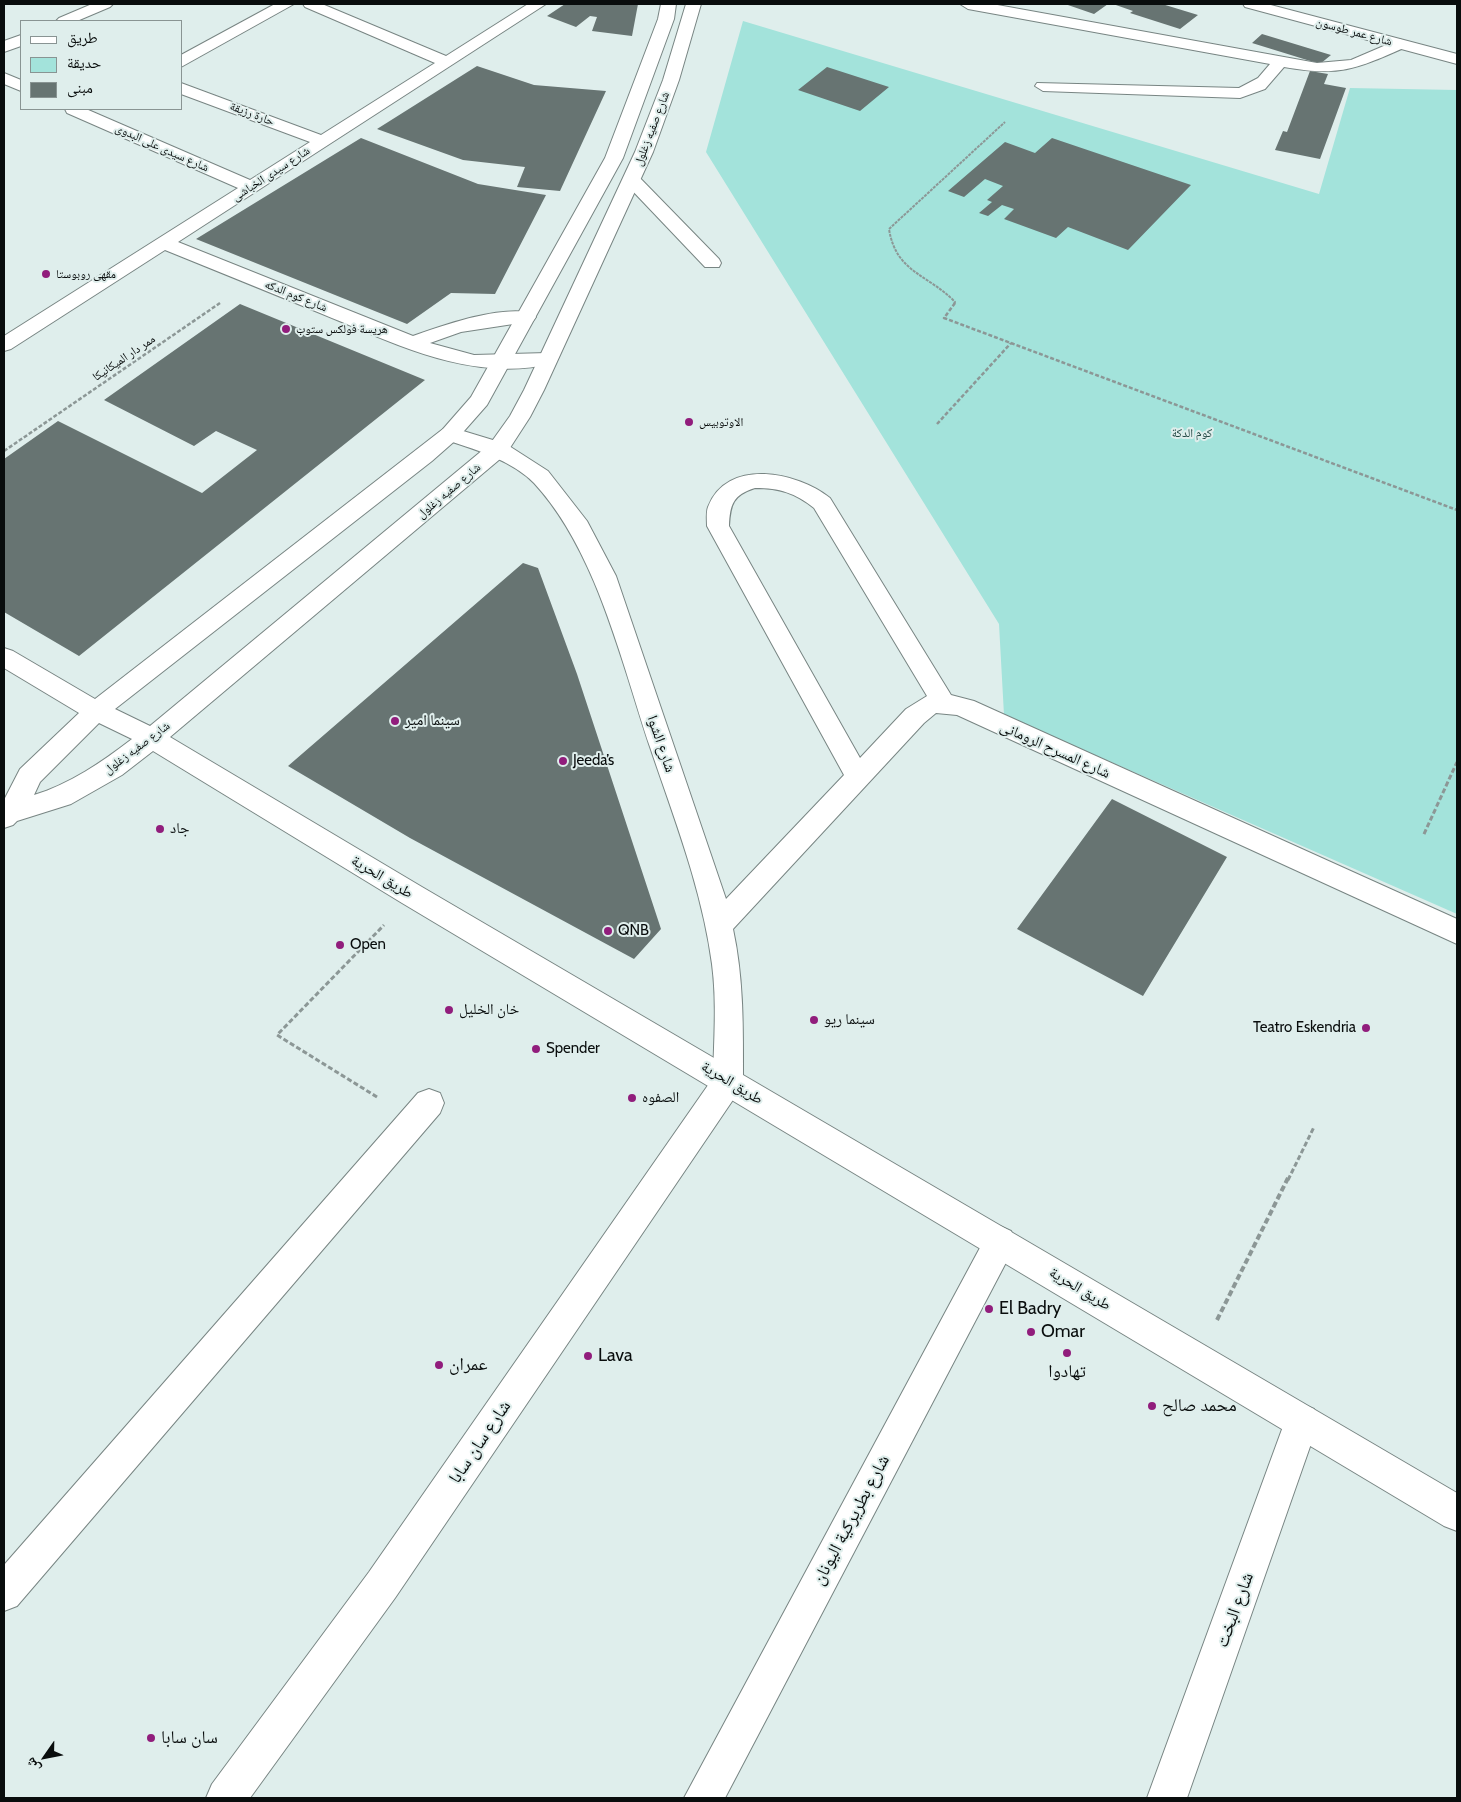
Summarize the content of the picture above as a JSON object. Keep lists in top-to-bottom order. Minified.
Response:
{"streets":{"street":["شارع عمر طوسون","حارة رزيقة","شارع صفيه زغلول","شارع سيدى على البدوى","شارع سيدى الخباشى","شارع كوم الدكه","شارع الشوا","شارع المسرح الرومانى","طريق الحرية","شارع سان سابا","شارع بطريركية اليونان","شارع البخت"],"path":["ممر دار الميكانيكا"]},"crossings":[["حارة رزيقة","شارع سيدى الخباشى"],["شارع صفيه زغلول","شارع كوم الدكه"],["شارع صفيه زغلول","شارع الشوا"],["شارع صفيه زغلول","طريق الحرية"],["شارع سيدى على البدوى","شارع سيدى الخباشى"],["شارع سيدى الخباشى","شارع كوم الدكه"],["شارع كوم الدكه","ممر دار الميكانيكا"],["شارع الشوا","طريق الحرية"],["شارع الشوا","شارع سان سابا"],["طريق الحرية","شارع سان سابا"],["طريق الحرية","شارع بطريركية اليونان"],["طريق الحرية","شارع البخت"]],"parks":["كوم الدكة"],"places":["مقهى روبوستا","هريسة فولكس ستوب","الاوتوبيس","سينما امير","Jeeda’s","جاد","QNB","Open","خان الخليل","سينما ريو","Teatro Eskendria","Spender","الصفوه","El Badry","Omar","تهادوا","Lava","عمران","محمد صالح","سان سابا"],"legend":["طريق","حديقة","مبنى"],"north":"bottom left"}
